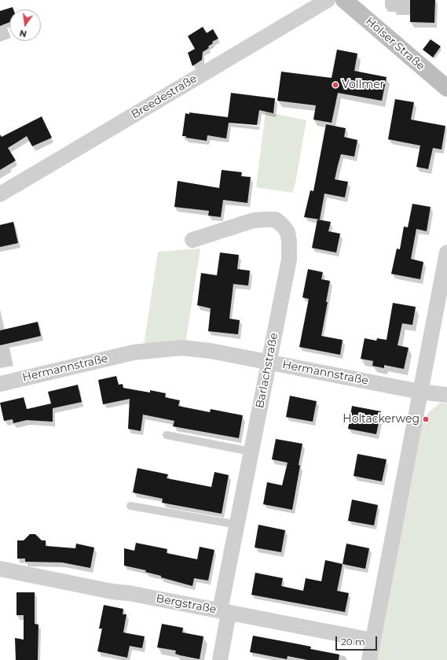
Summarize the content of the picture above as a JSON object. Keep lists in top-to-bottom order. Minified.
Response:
{"streets":{"main road":["Holser Straße"],"street":["Breedestraße","Hermannstraße","Barlachstraße","Bergstraße"]},"crossings":[["Hermannstraße","Barlachstraße"],["Barlachstraße","Bergstraße"]],"places":["Vollmer","Holtackerweg"],"scale_bar":"20 m","north":"bottom"}
